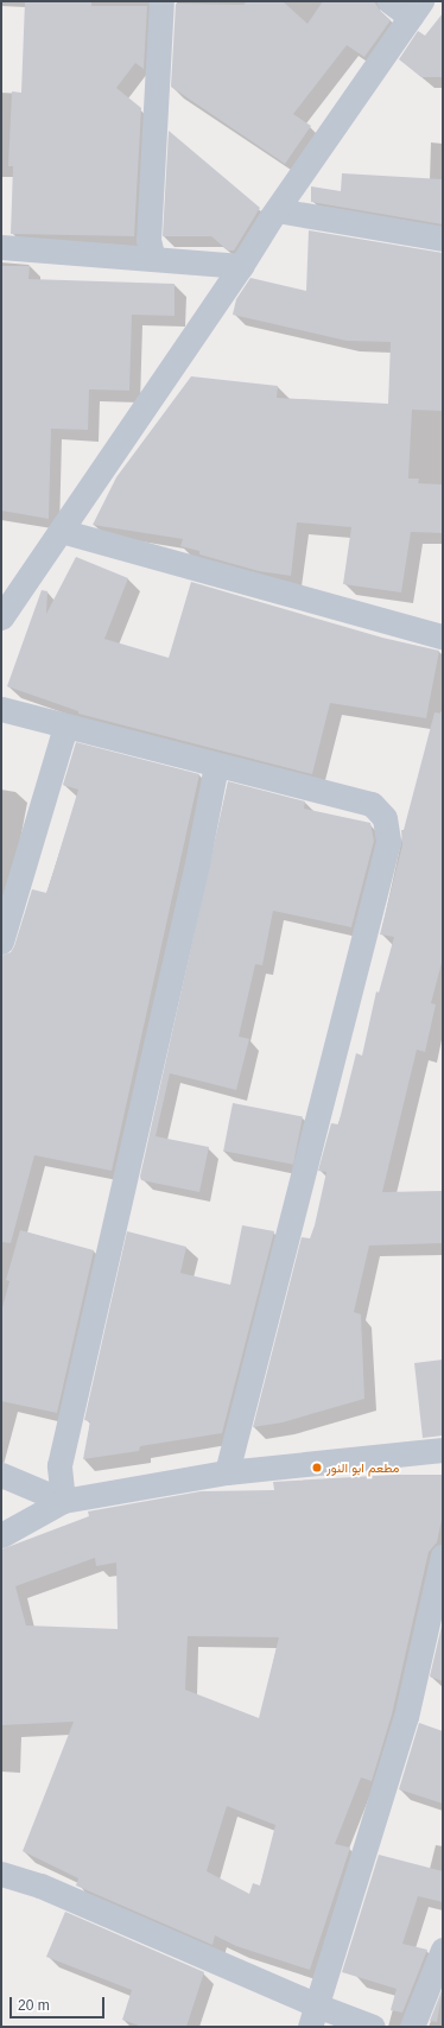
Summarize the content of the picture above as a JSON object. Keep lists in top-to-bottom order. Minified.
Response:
{"places":["مطعم ابو النور"],"scale_bar":"20 m"}
